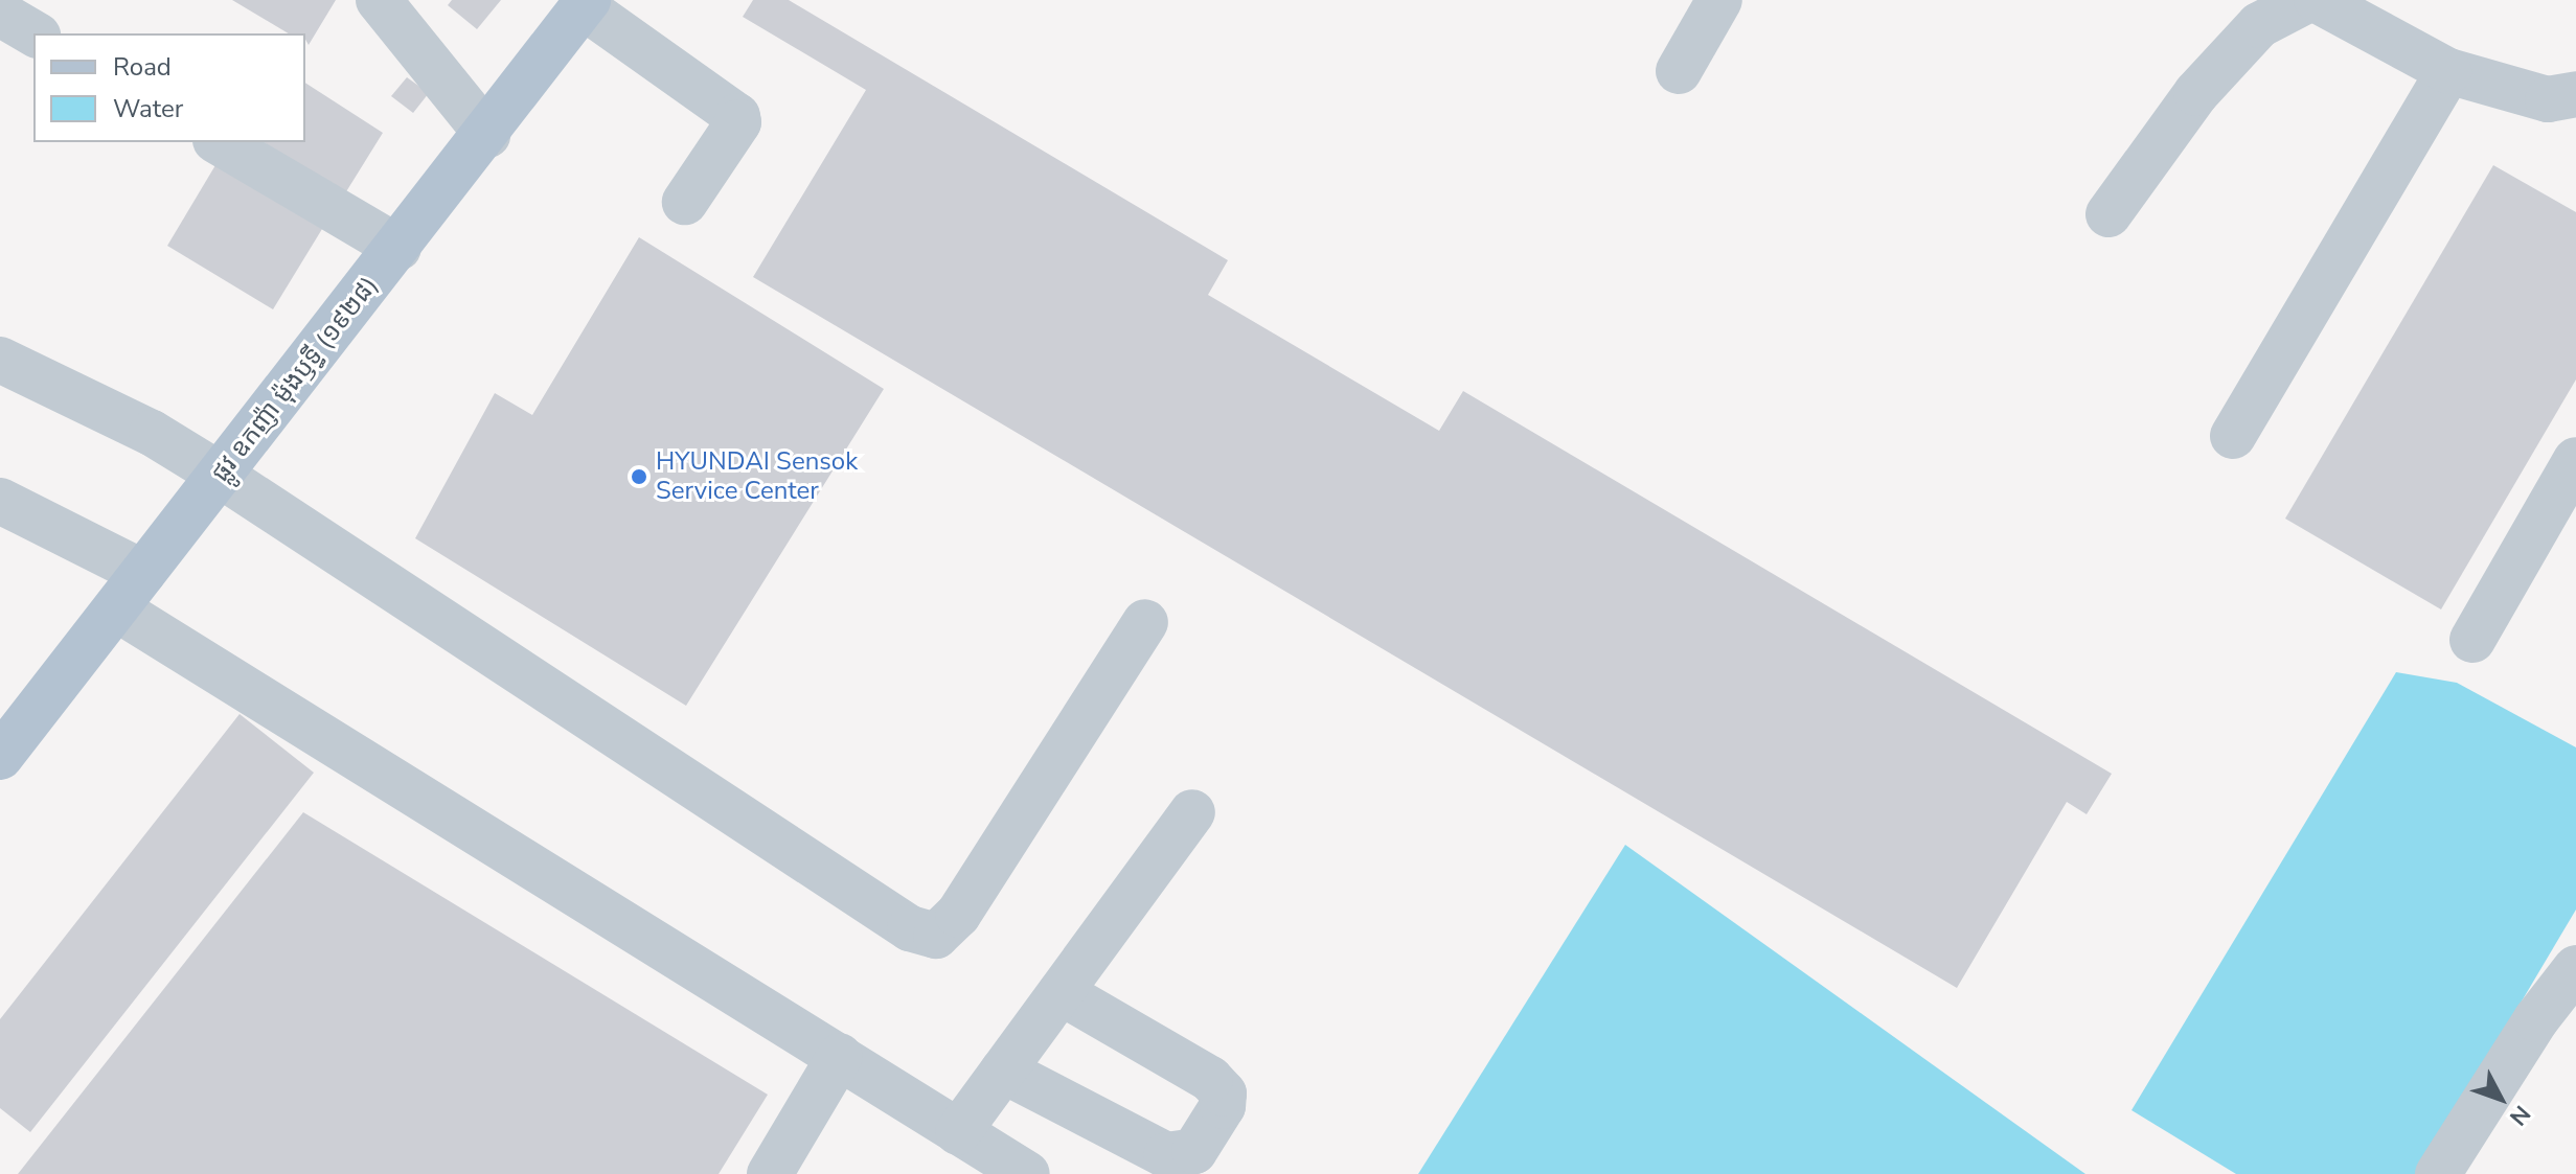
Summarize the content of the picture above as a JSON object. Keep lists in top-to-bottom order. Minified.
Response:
{"streets":{"main road":["ផ្លូវ ឧកញ៉ា ម៉ុងឫទ្ធី (១៩២៨)"]},"places":["HYUNDAI Sensok Service Center"],"legend":["Road","Water"],"north":"bottom right"}
